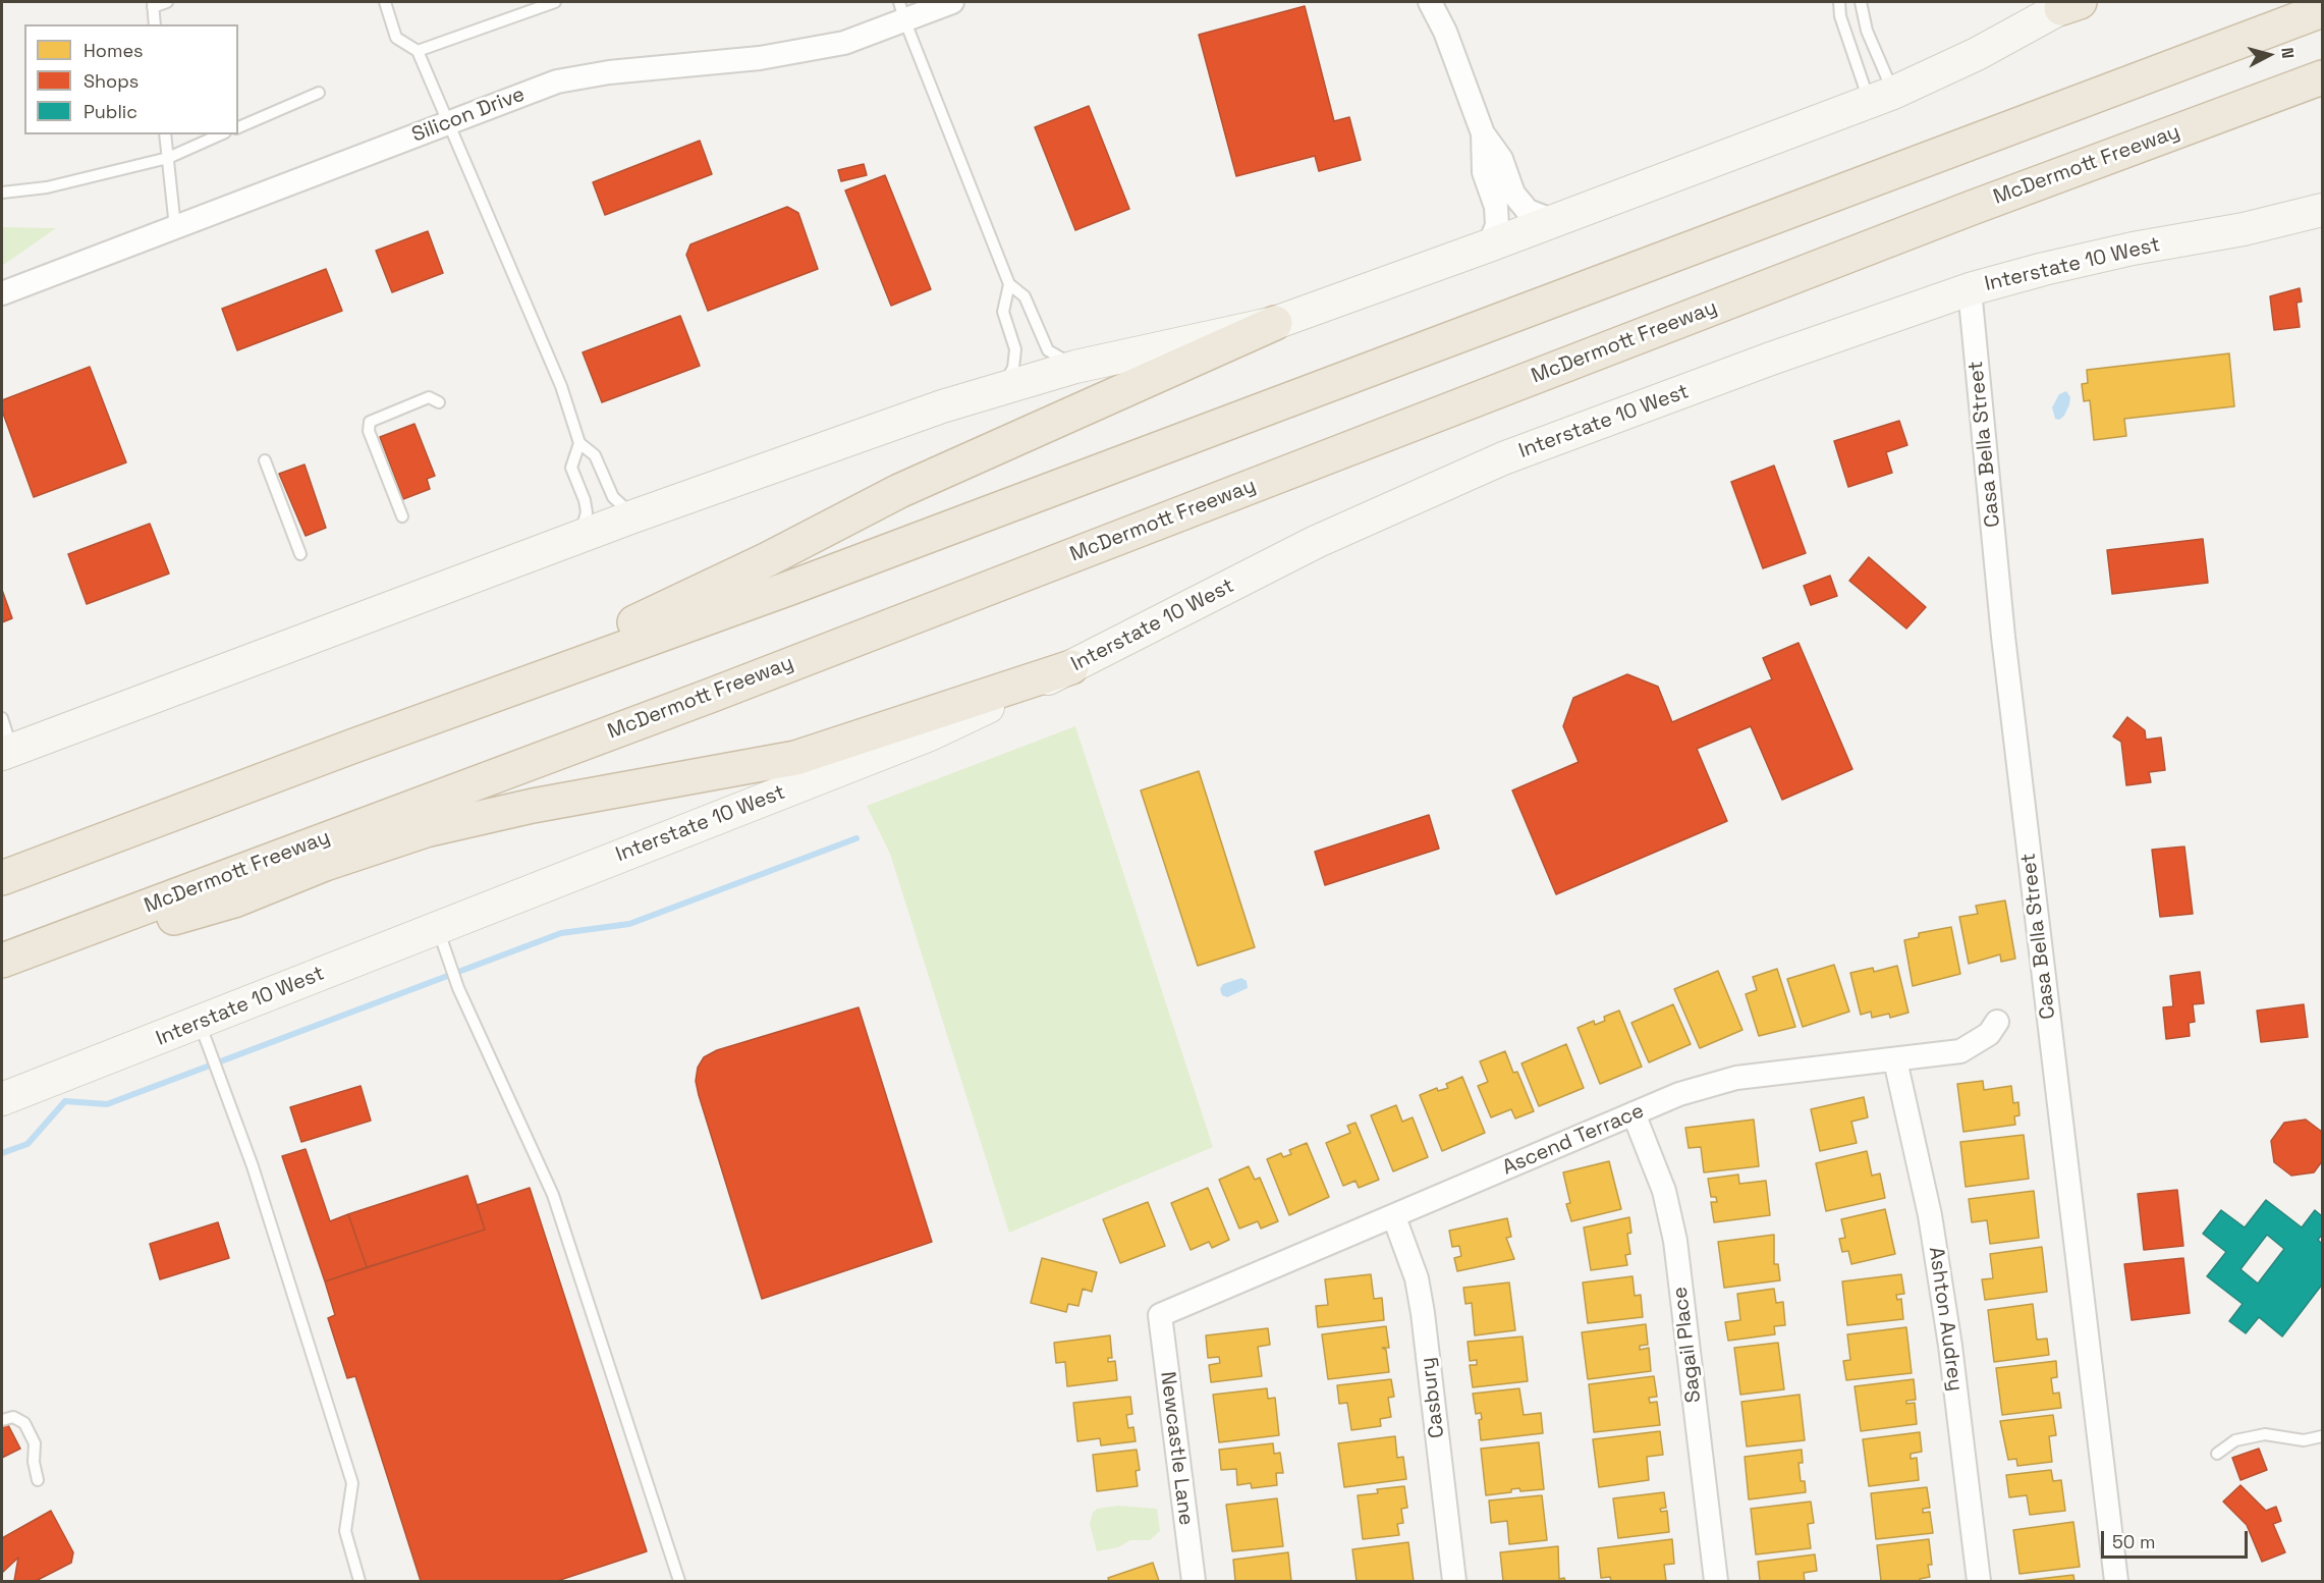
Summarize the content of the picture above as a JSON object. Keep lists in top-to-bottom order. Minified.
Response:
{"streets":{"highway":["McDermott Freeway"],"main road":["Interstate 10 West"],"street":["Silicon Drive","Casa Bella Street","Ascend Terrace","Ashton Audrey","Sagail Place","Casbury","Newcastle Lane"]},"crossings":[["Interstate 10 West","Casa Bella Street"],["Ascend Terrace","Ashton Audrey"],["Ascend Terrace","Sagail Place"],["Ascend Terrace","Casbury"],["Ascend Terrace","Newcastle Lane"]],"legend":["Homes","Shops","Public"],"scale_bar":"50 m","north":"right"}
